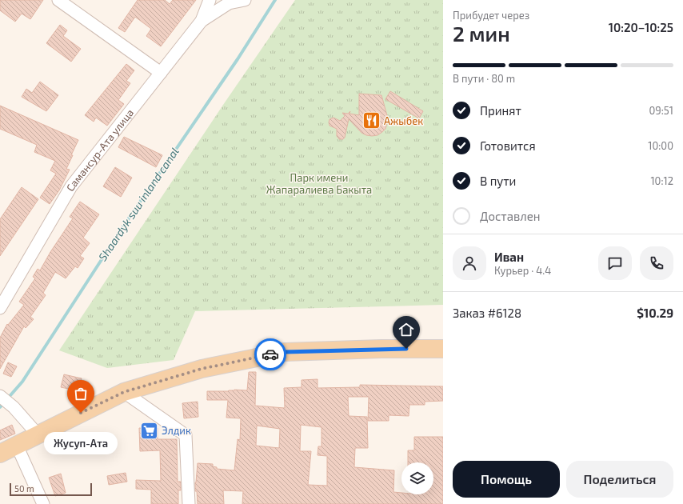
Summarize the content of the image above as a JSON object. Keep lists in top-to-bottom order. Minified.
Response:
{"streets":{"street":["Самансур-Ата улица"]},"water":["Shaardyk suu inland canal"],"parks":["Парк имени Жапаралиева Бакыта"],"places":{"restaurant":["Ажыбек"],"other":["Жусуп-Ата"],"supermarket":["Элдик"]},"scale_bar":"50 m","page":{"heading":["2 мин","Прибудет через","10:20–10:25"],"panel":["Иван","Курьер · 4.4","Заказ #6128","$10.29"],"bar":"В пути · 80 m","list":[["Принят","09:51"],["Готовится","10:00"],["В пути","10:12"],"Доставлен"],"bubble":"Жусуп-Ата","buttons":["Помощь","Поделиться"],"scale":"50 m"}}
